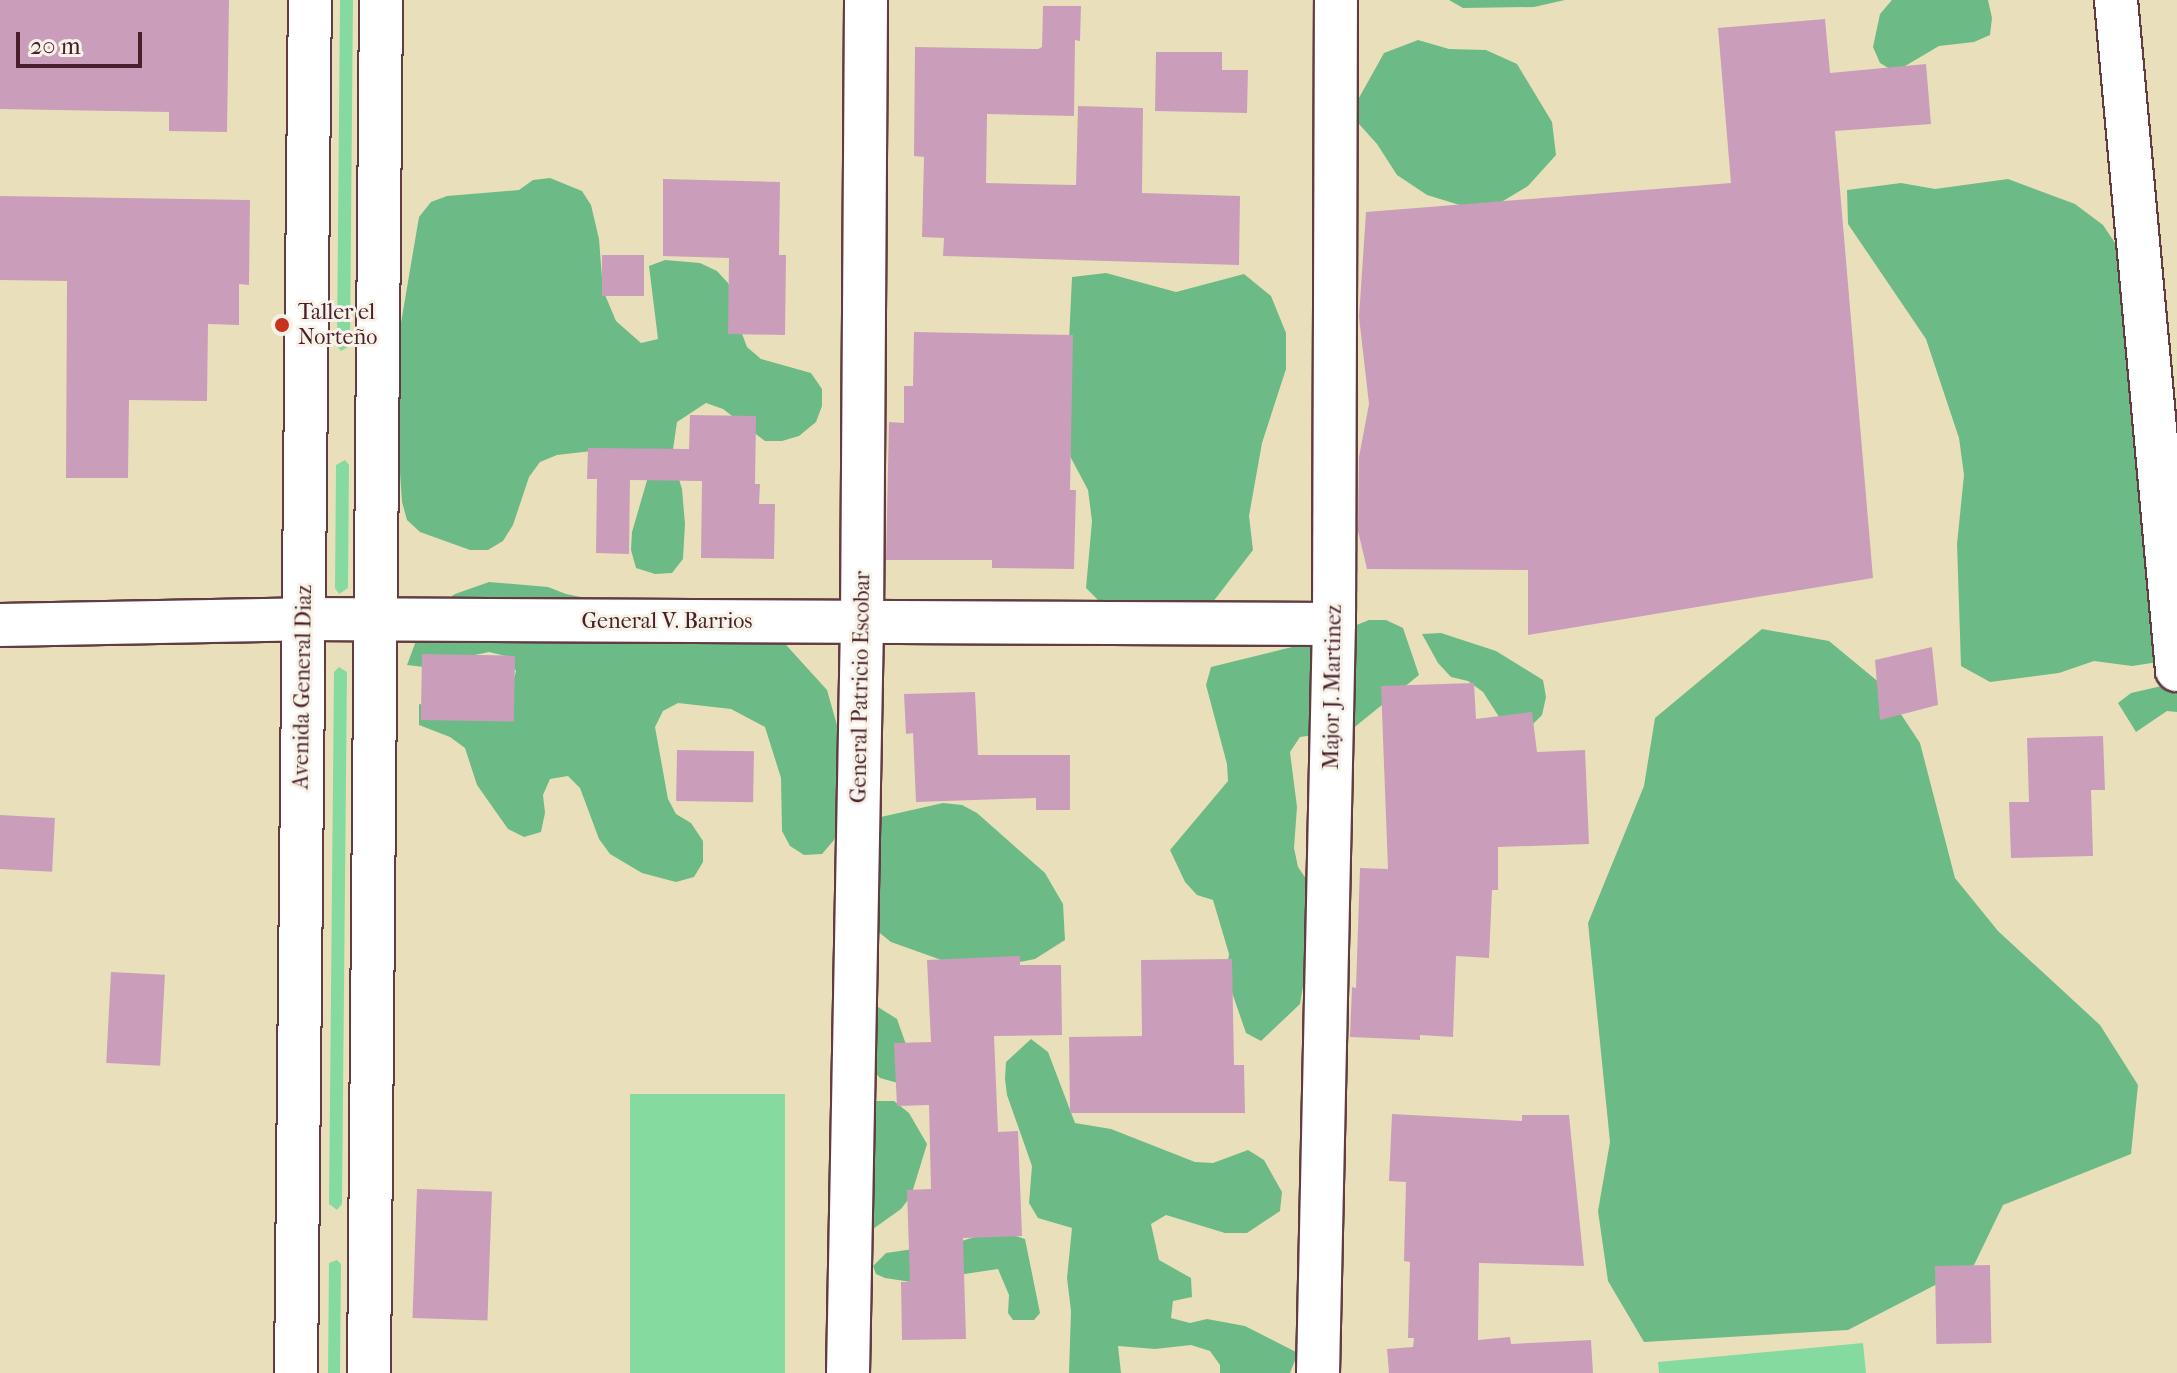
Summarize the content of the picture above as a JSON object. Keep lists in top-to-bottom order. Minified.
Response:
{"streets":{"street":["General V. Barrios","Avenida General Diaz","General Patricio Escobar","Major J. Martinez"]},"crossings":[["General V. Barrios","Avenida General Diaz"],["General V. Barrios","General Patricio Escobar"],["General V. Barrios","Major J. Martinez"]],"places":["Taller el Norteño"],"scale_bar":"20 m"}
